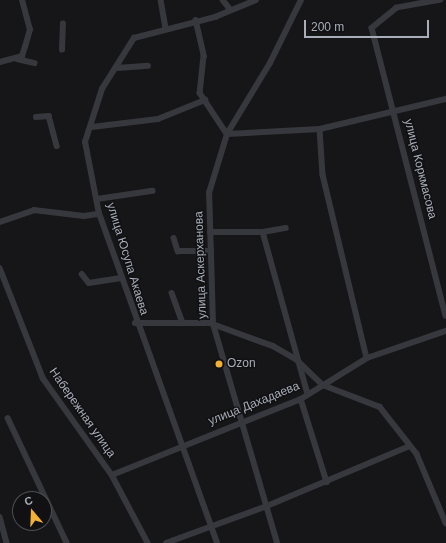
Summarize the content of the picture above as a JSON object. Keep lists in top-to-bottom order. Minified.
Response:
{"streets":{"street":["улица Коркмасова","улица Юсупа Акаева","улица Аскерханова","улица Дахадаева","Набережная улица"]},"crossings":[["улица Юсупа Акаева","улица Дахадаева"],["улица Аскерханова","улица Дахадаева"],["улица Дахадаева","Набережная улица"]],"places":["Ozon"],"scale_bar":"200 m","north":"top"}
